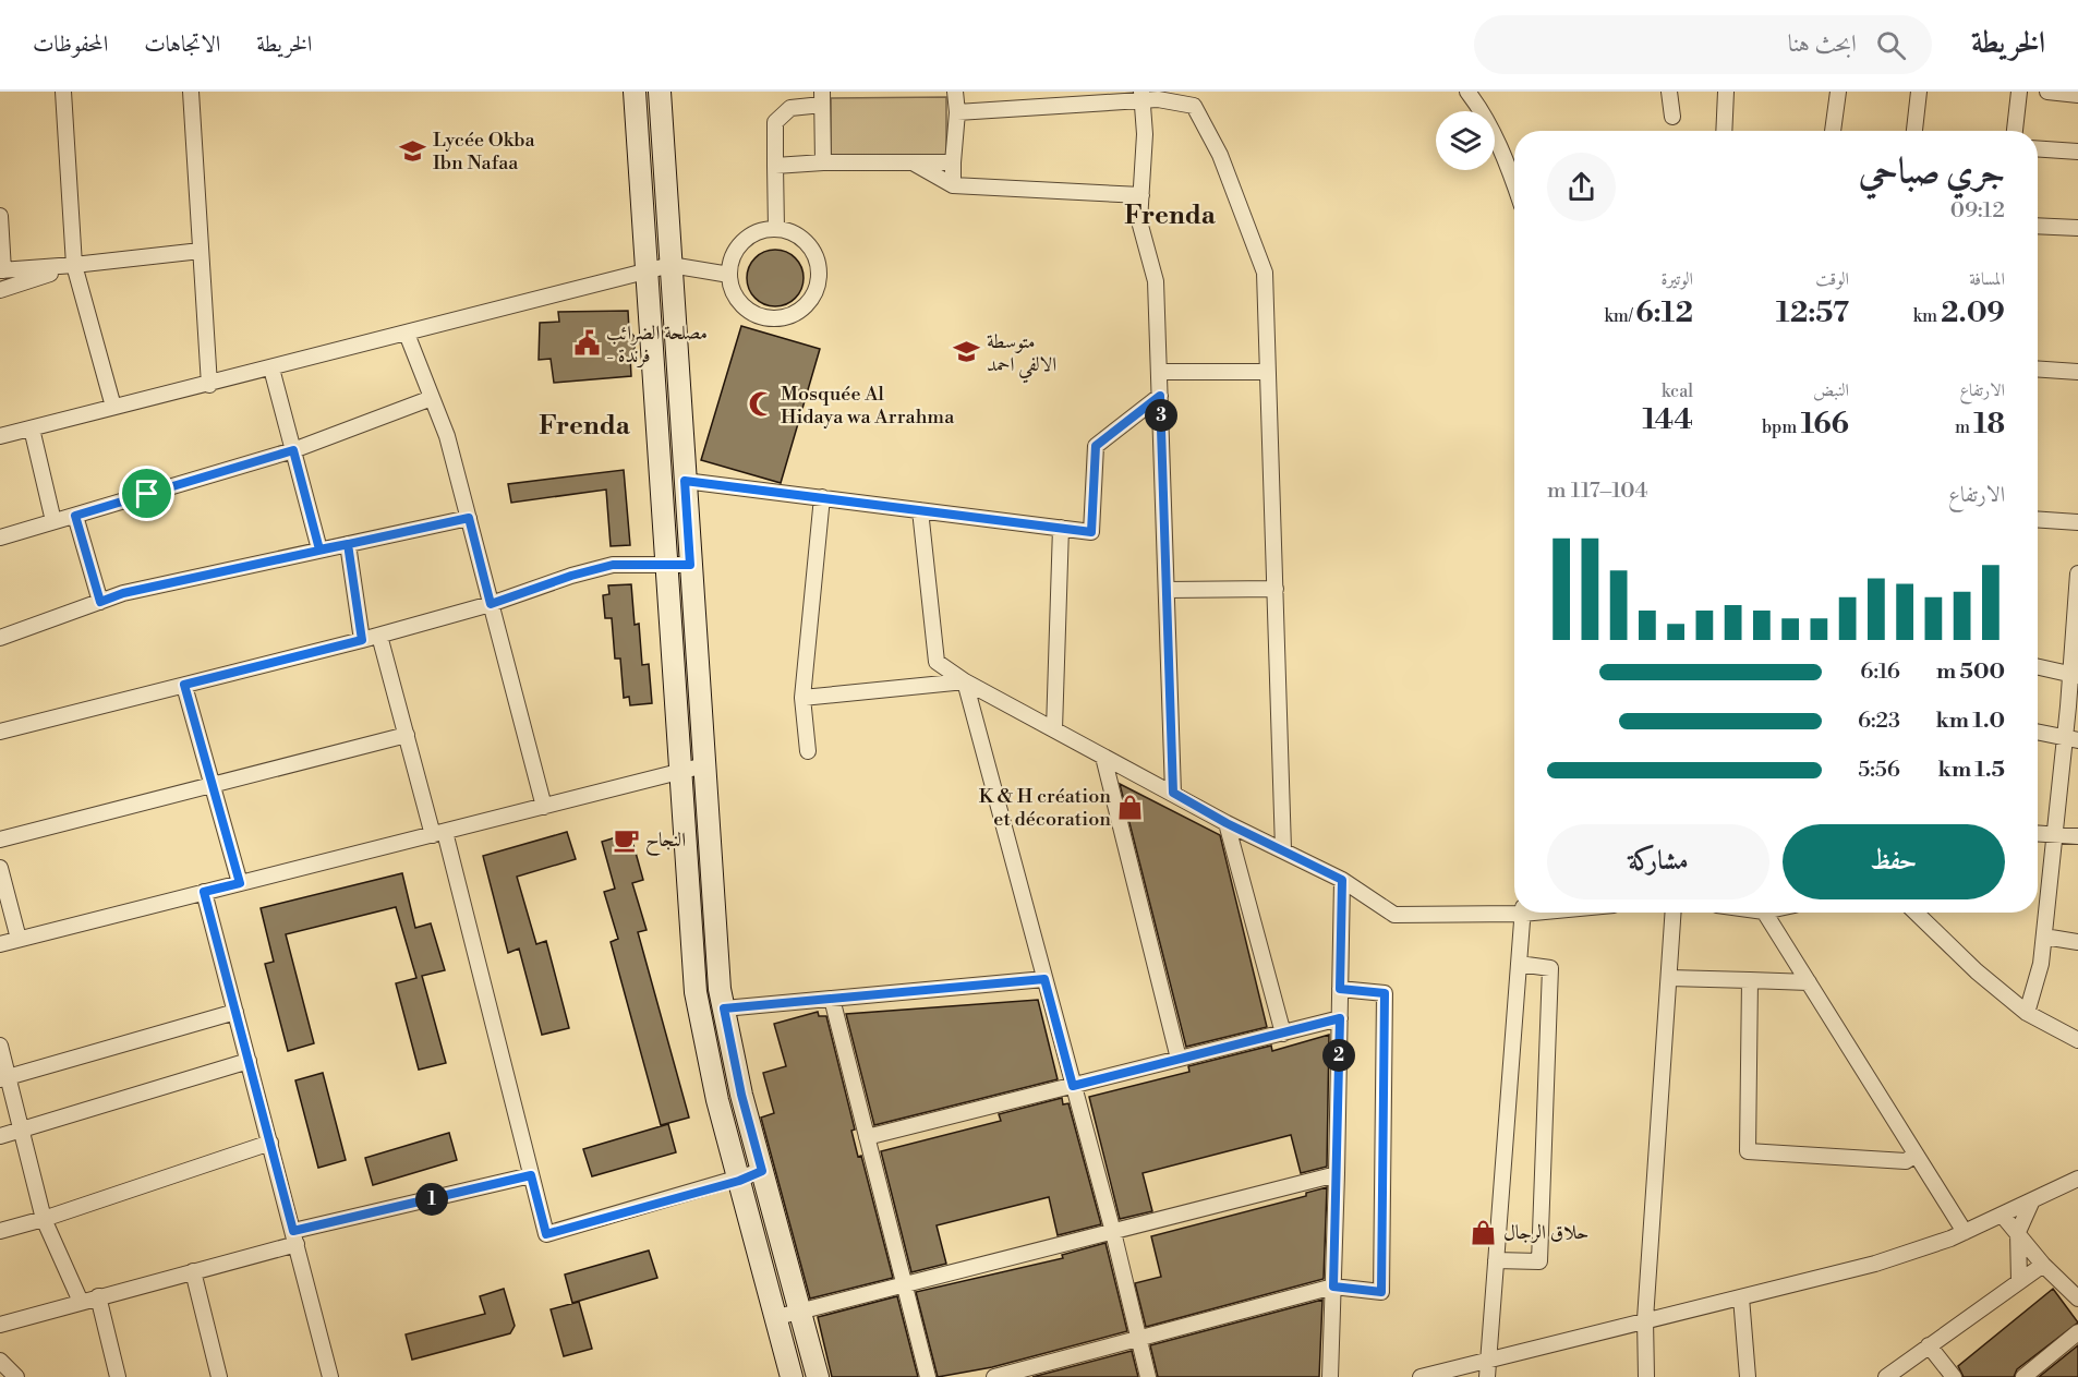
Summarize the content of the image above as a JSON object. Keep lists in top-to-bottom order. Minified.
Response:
{"districts":["Frenda","Frenda"],"places":{"school or university":["Lycée Okba Ibn Nafaa","متوسطة الالفي احمد"],"public building":["مصلحة الضرائب - فرندة"],"mosque":["Mosquée Al Hidaya wa Arrahma"],"shop":["K & H création et décoration","حلاق الرجال"],"cafe":["النجاح"]},"page":{"header":"الخريطة","search":"ابحث هنا","nav":["الخريطة","الاتجاهات","المحفوظات"],"heading":["جري صباحي","09:12"],"stats":[["المسافة","2.09 km"],["الوقت","12:57"],["الوتيرة","6:12 /km"],["الارتفاع","18 m"],["النبض","166 bpm"],["kcal","144"]],"pins":["3","2","1"],"chart":["الارتفاع","104–117 m"],"list":[{"name":"500 m","note":"6:16"},{"name":"1.0 km","note":"6:23"},{"name":"1.5 km","note":"5:56"}],"buttons":["حفظ","مشاركة"]}}
